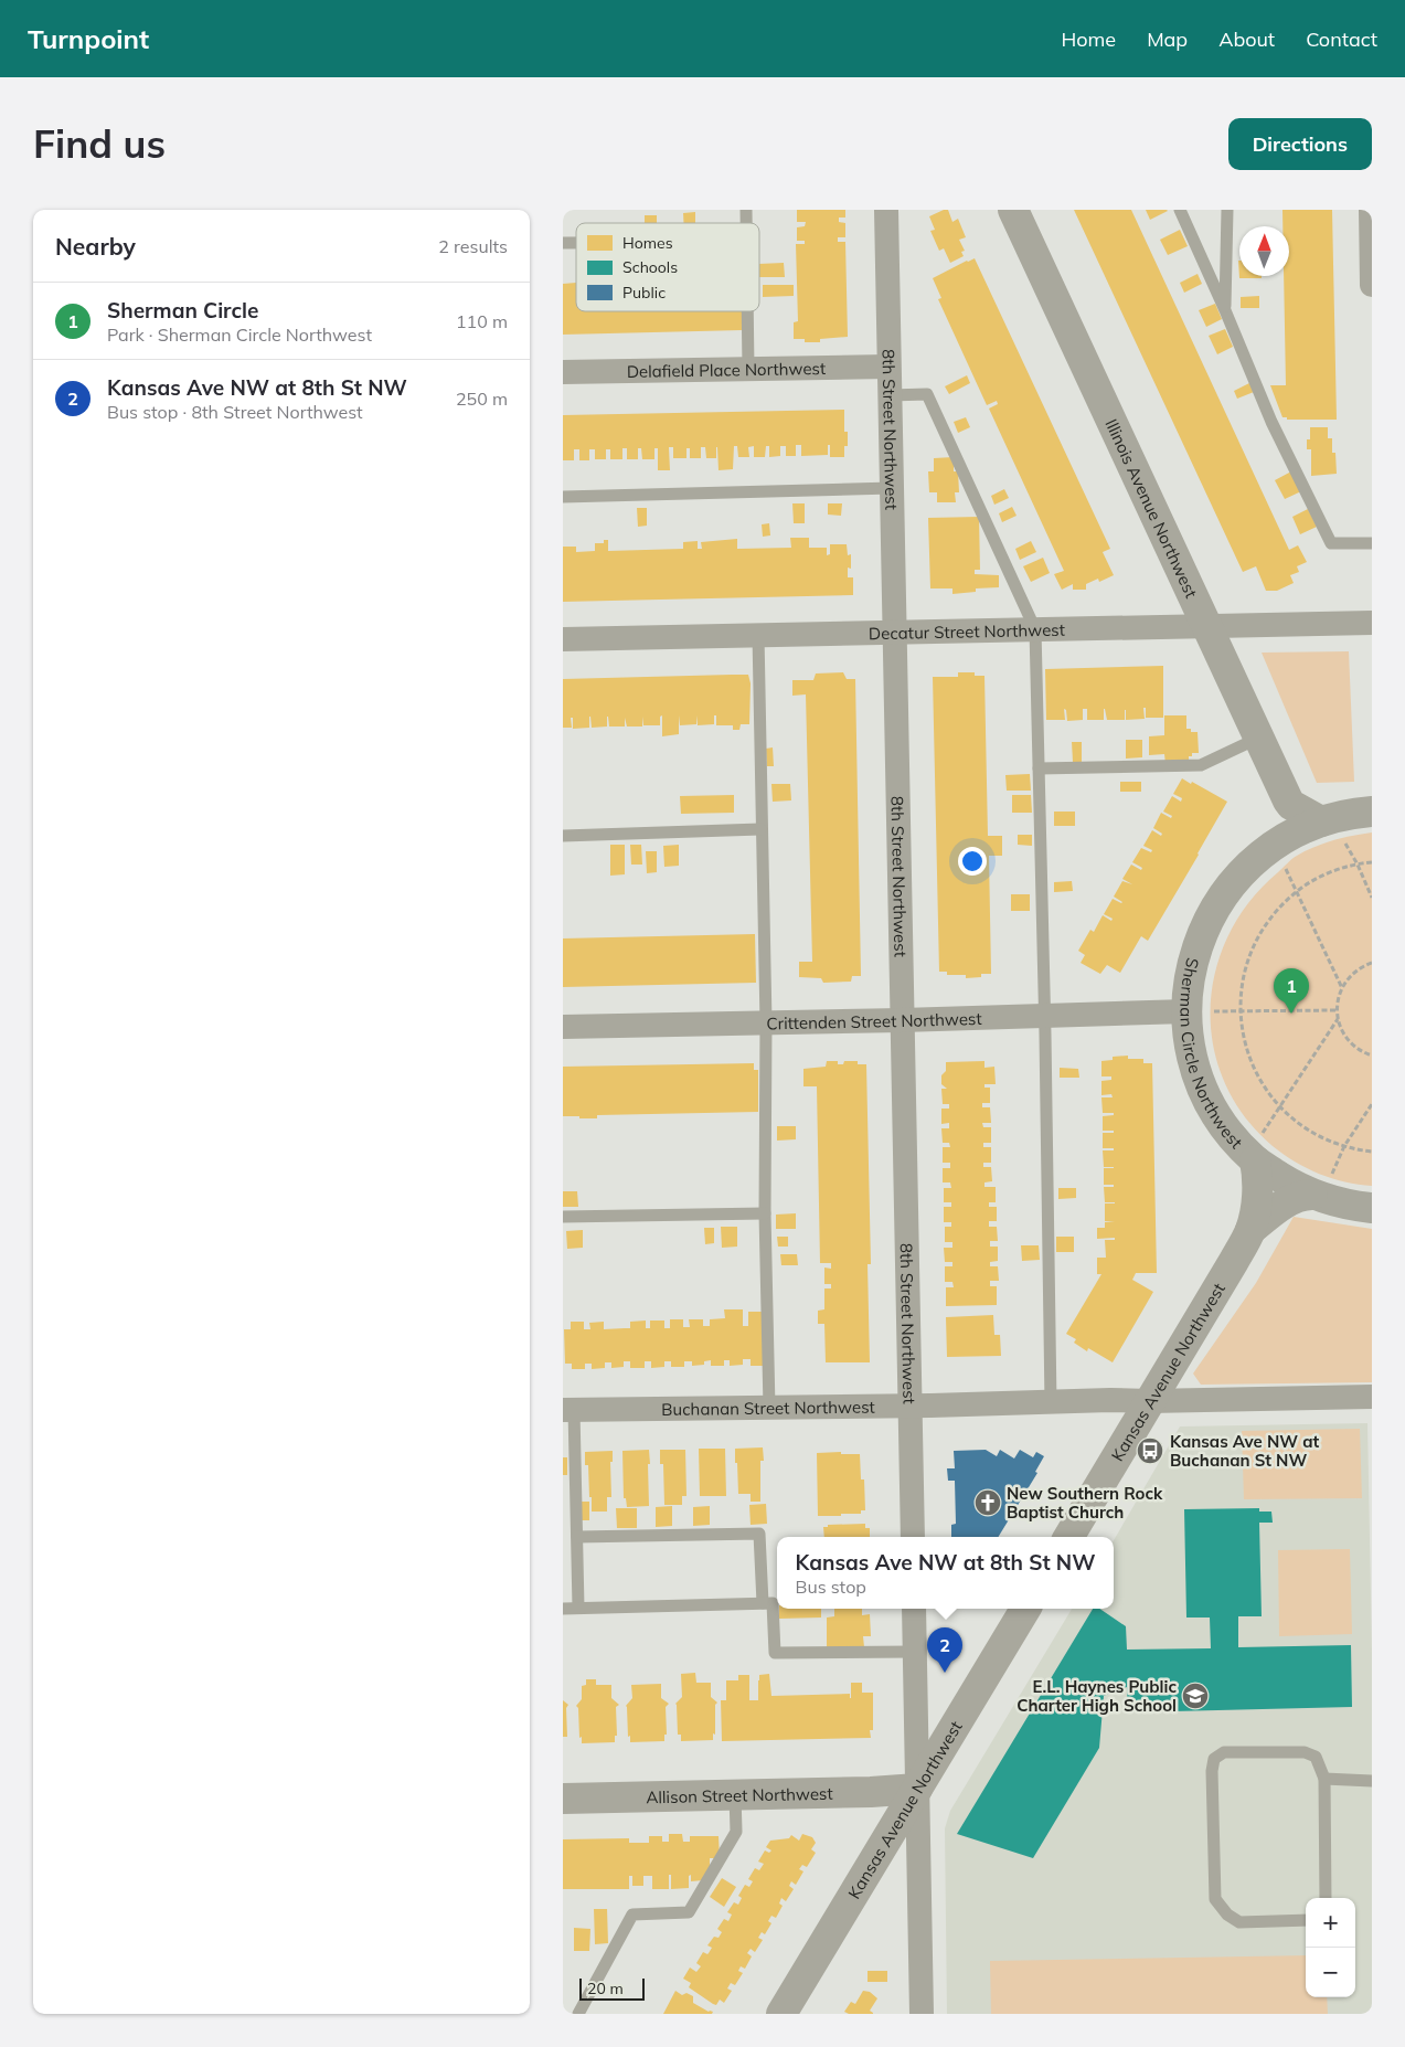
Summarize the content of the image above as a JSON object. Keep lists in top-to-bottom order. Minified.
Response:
{"streets":{"street":["Delafield Place Northwest","8th Street Northwest","Illinois Avenue Northwest","Decatur Street Northwest","Crittenden Street Northwest","Sherman Circle Northwest","Kansas Avenue Northwest","Buchanan Street Northwest","Allison Street Northwest"]},"crossings":[["Delafield Place Northwest","8th Street Northwest"],["8th Street Northwest","Decatur Street Northwest"],["8th Street Northwest","Crittenden Street Northwest"],["8th Street Northwest","Buchanan Street Northwest"],["Illinois Avenue Northwest","Decatur Street Northwest"],["Crittenden Street Northwest","Sherman Circle Northwest"],["Sherman Circle Northwest","Kansas Avenue Northwest"],["Kansas Avenue Northwest","Buchanan Street Northwest"],["Kansas Avenue Northwest","Allison Street Northwest"]],"places":{"bus stop":["Kansas Ave NW at Buchanan St NW"],"church":["New Southern Rock Baptist Church"],"school or university":["E.L. Haynes Public Charter High School"]},"legend":["Homes","Schools","Public"],"scale_bar":"20 m","north":"top","page":{"header":"Turnpoint","nav":["Home","Map","About","Contact"],"buttons":"Directions","title":"Find us","heading":["Nearby","2 results"],"list":[{"mark":"1","name":"Sherman Circle","note":"Park · Sherman Circle Northwest","value":"110 m"},{"mark":"2","name":"Kansas Ave NW at 8th St NW","note":"Bus stop · 8th Street Northwest","value":"250 m"}],"pins":["1","2"],"popup":["Kansas Ave NW at 8th St NW","Bus stop"],"map_buttons":["+","−"],"scale":"20 m"}}
